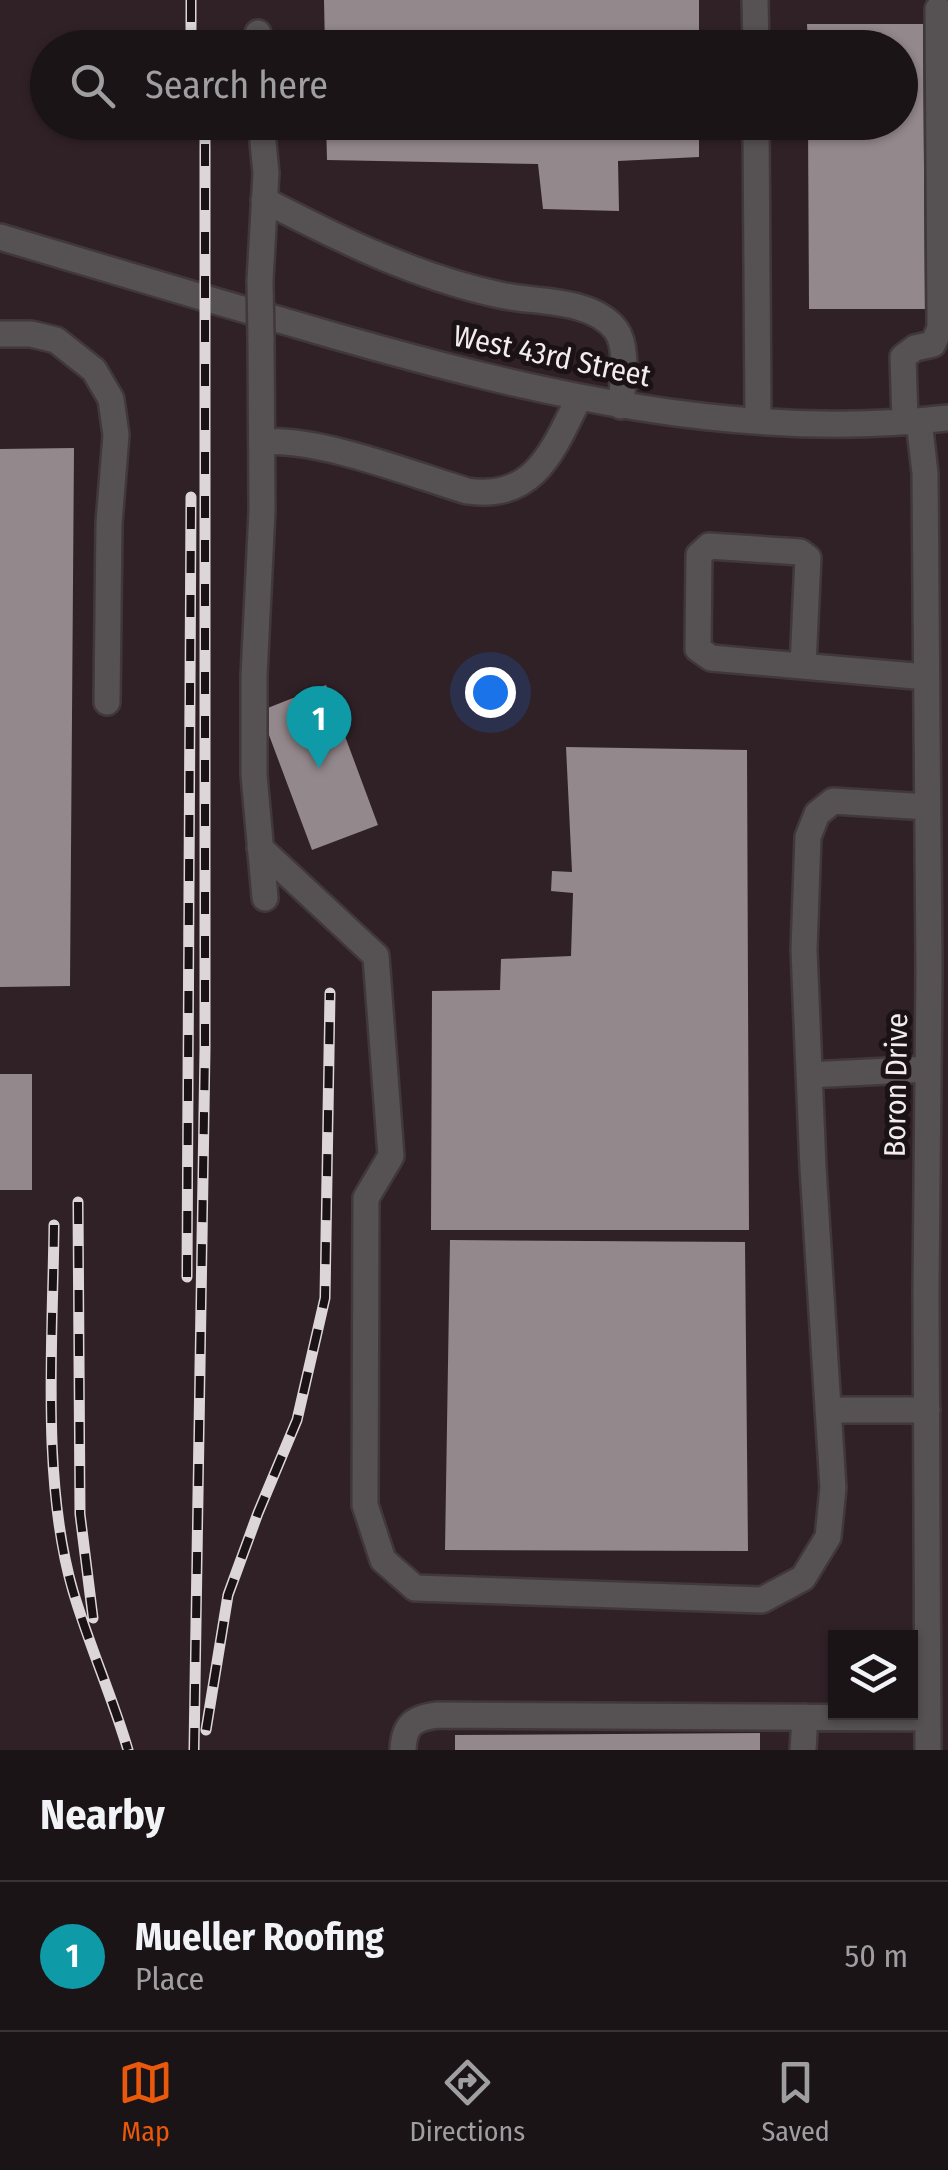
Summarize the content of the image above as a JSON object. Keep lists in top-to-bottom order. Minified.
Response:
{"streets":{"street":["West 43rd Street","Boron Drive"]},"crossings":[["West 43rd Street","Boron Drive"]],"page":{"search":"Search here","pins":"1","heading":"Nearby","list":[{"mark":"1","name":"Mueller Roofing","note":"Place","value":"50 m"}],"nav":["Map","Directions","Saved"]}}
